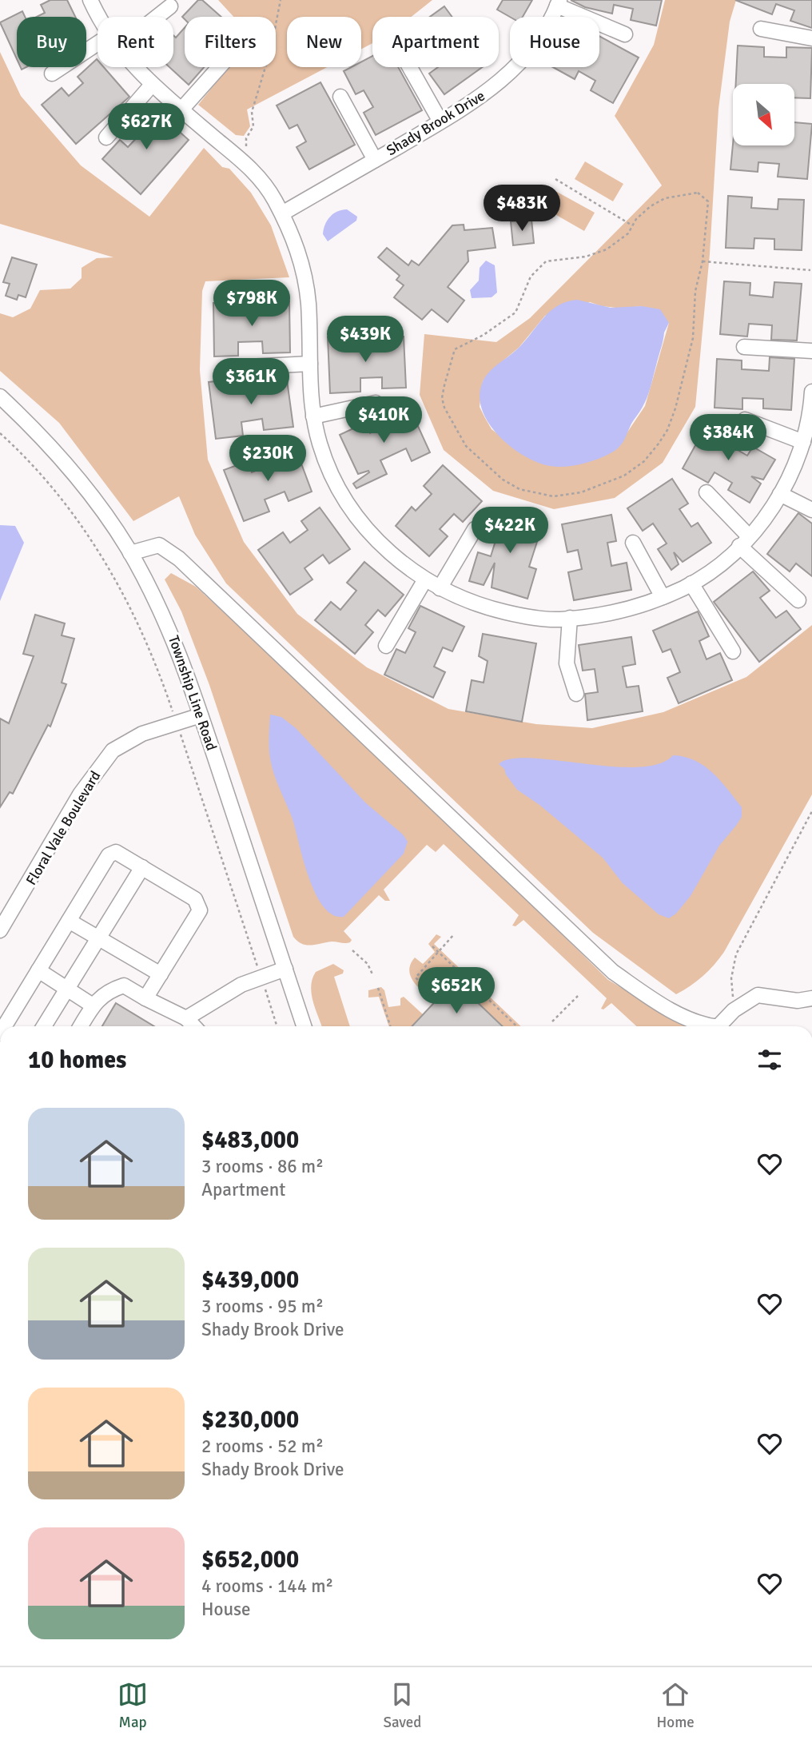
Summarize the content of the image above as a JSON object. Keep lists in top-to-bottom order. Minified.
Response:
{"streets":{"street":["Shady Brook Drive","Township Line Road","Floral Vale Boulevard"]},"crossings":[["Township Line Road","Floral Vale Boulevard"]],"north":"bottom right","page":{"chip":["Buy","Rent","Filters","New","Apartment","House"],"price":["$627K","$483K","$798K","$439K","$361K","$410K","$384K","$230K","$422K","$652K"],"heading":"10 homes","list":[{"name":"$483,000","note":"3 rooms · 86 m² · Apartment"},{"name":"$439,000","note":"3 rooms · 95 m² · Shady Brook Drive"},{"name":"$230,000","note":"2 rooms · 52 m² · Shady Brook Drive"},{"name":"$652,000","note":"4 rooms · 144 m² · House"}],"tabs":["Map","Saved","Home"]}}
